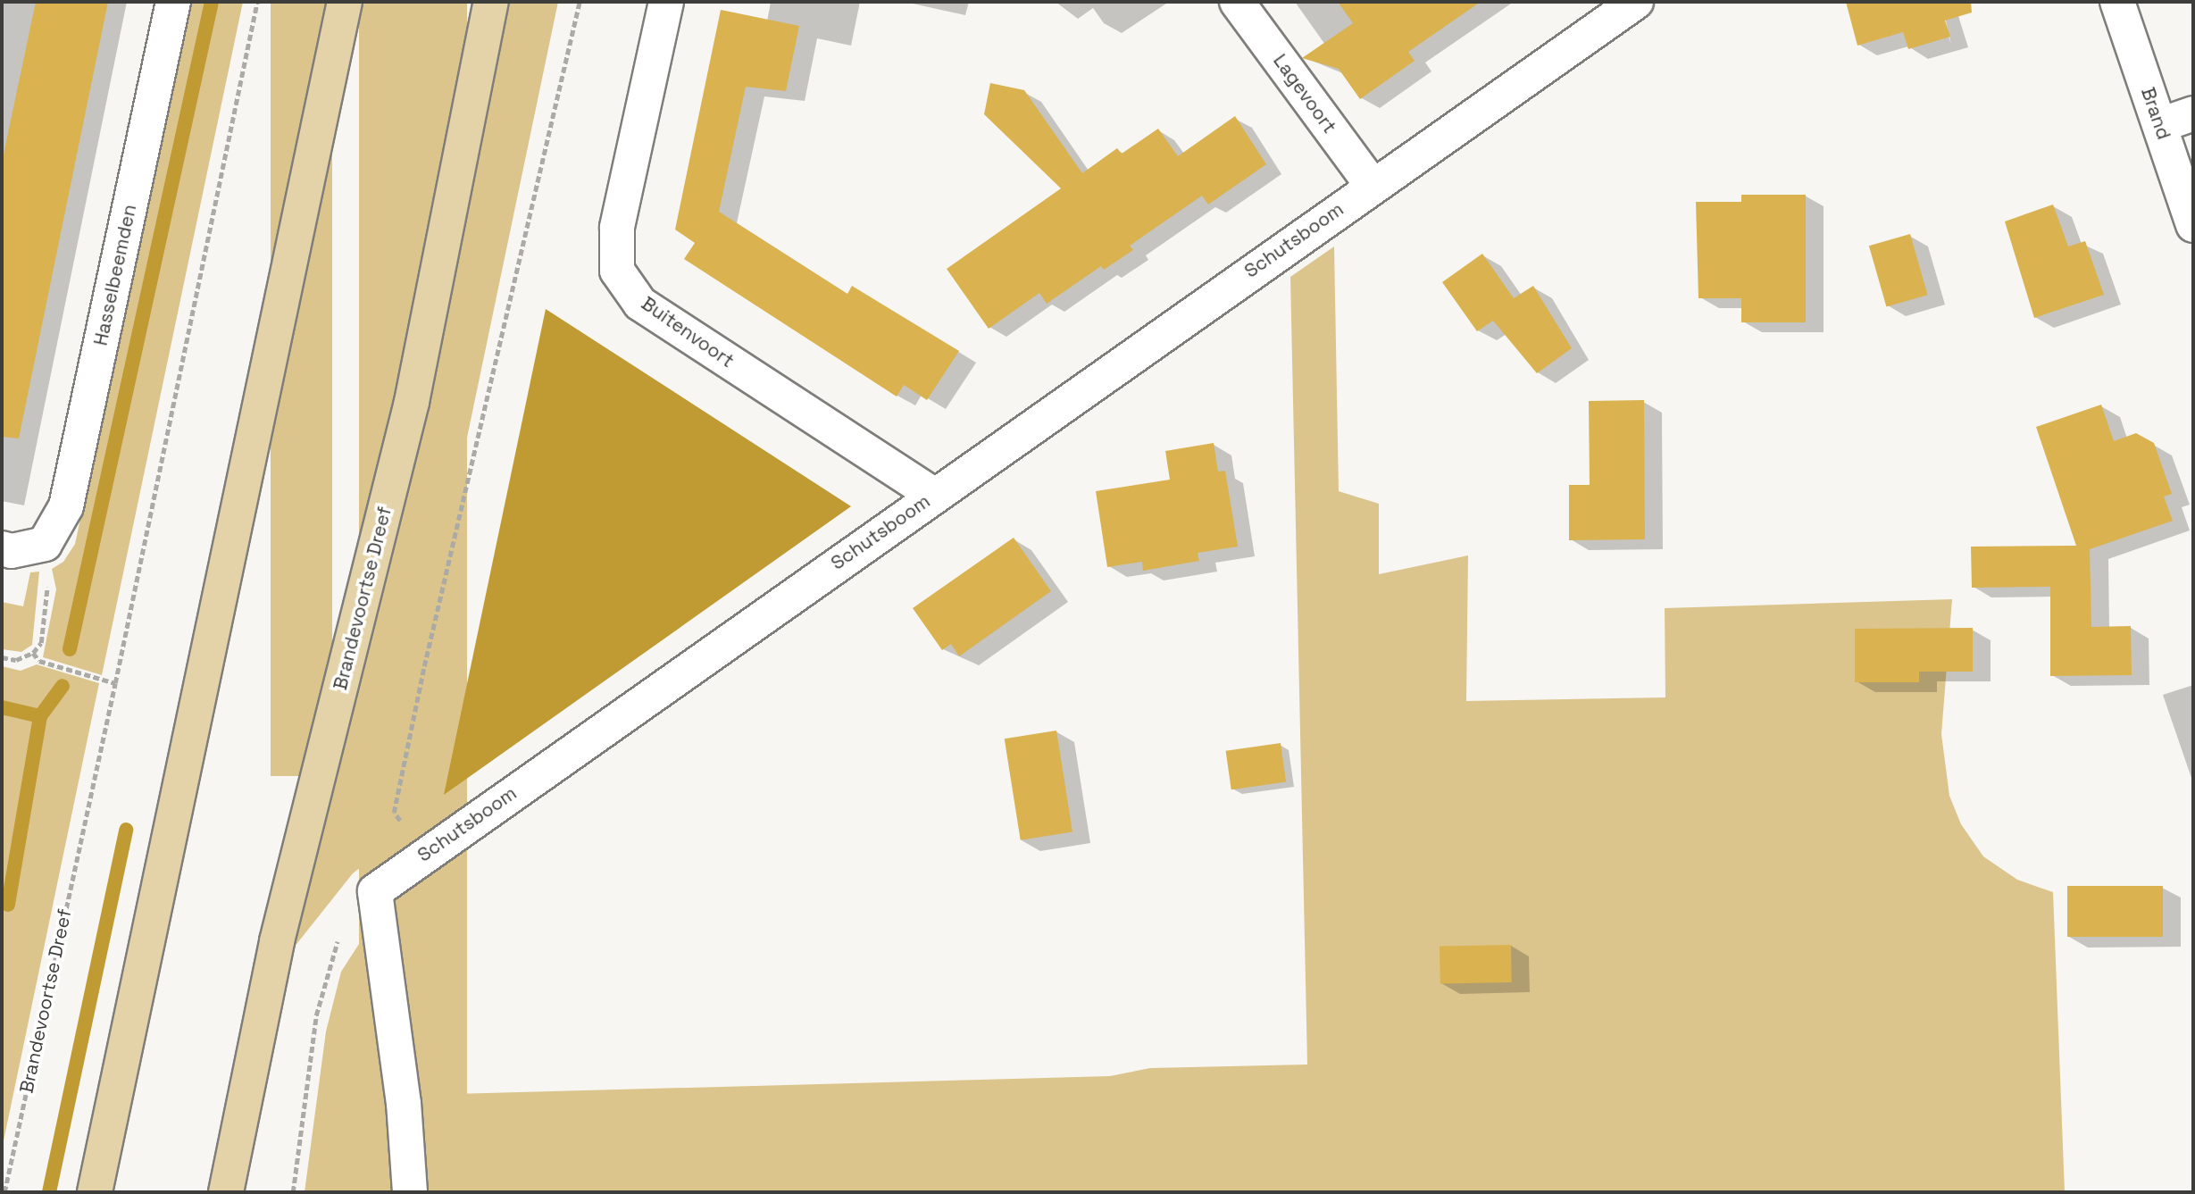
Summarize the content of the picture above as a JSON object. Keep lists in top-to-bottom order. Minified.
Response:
{"streets":{"main road":["Brandevoortse Dreef"],"street":["Lagevoort","Brand","Schutsboom","Hasselbeemden","Buitenvoort"]},"crossings":[["Lagevoort","Schutsboom"],["Schutsboom","Buitenvoort"]]}
